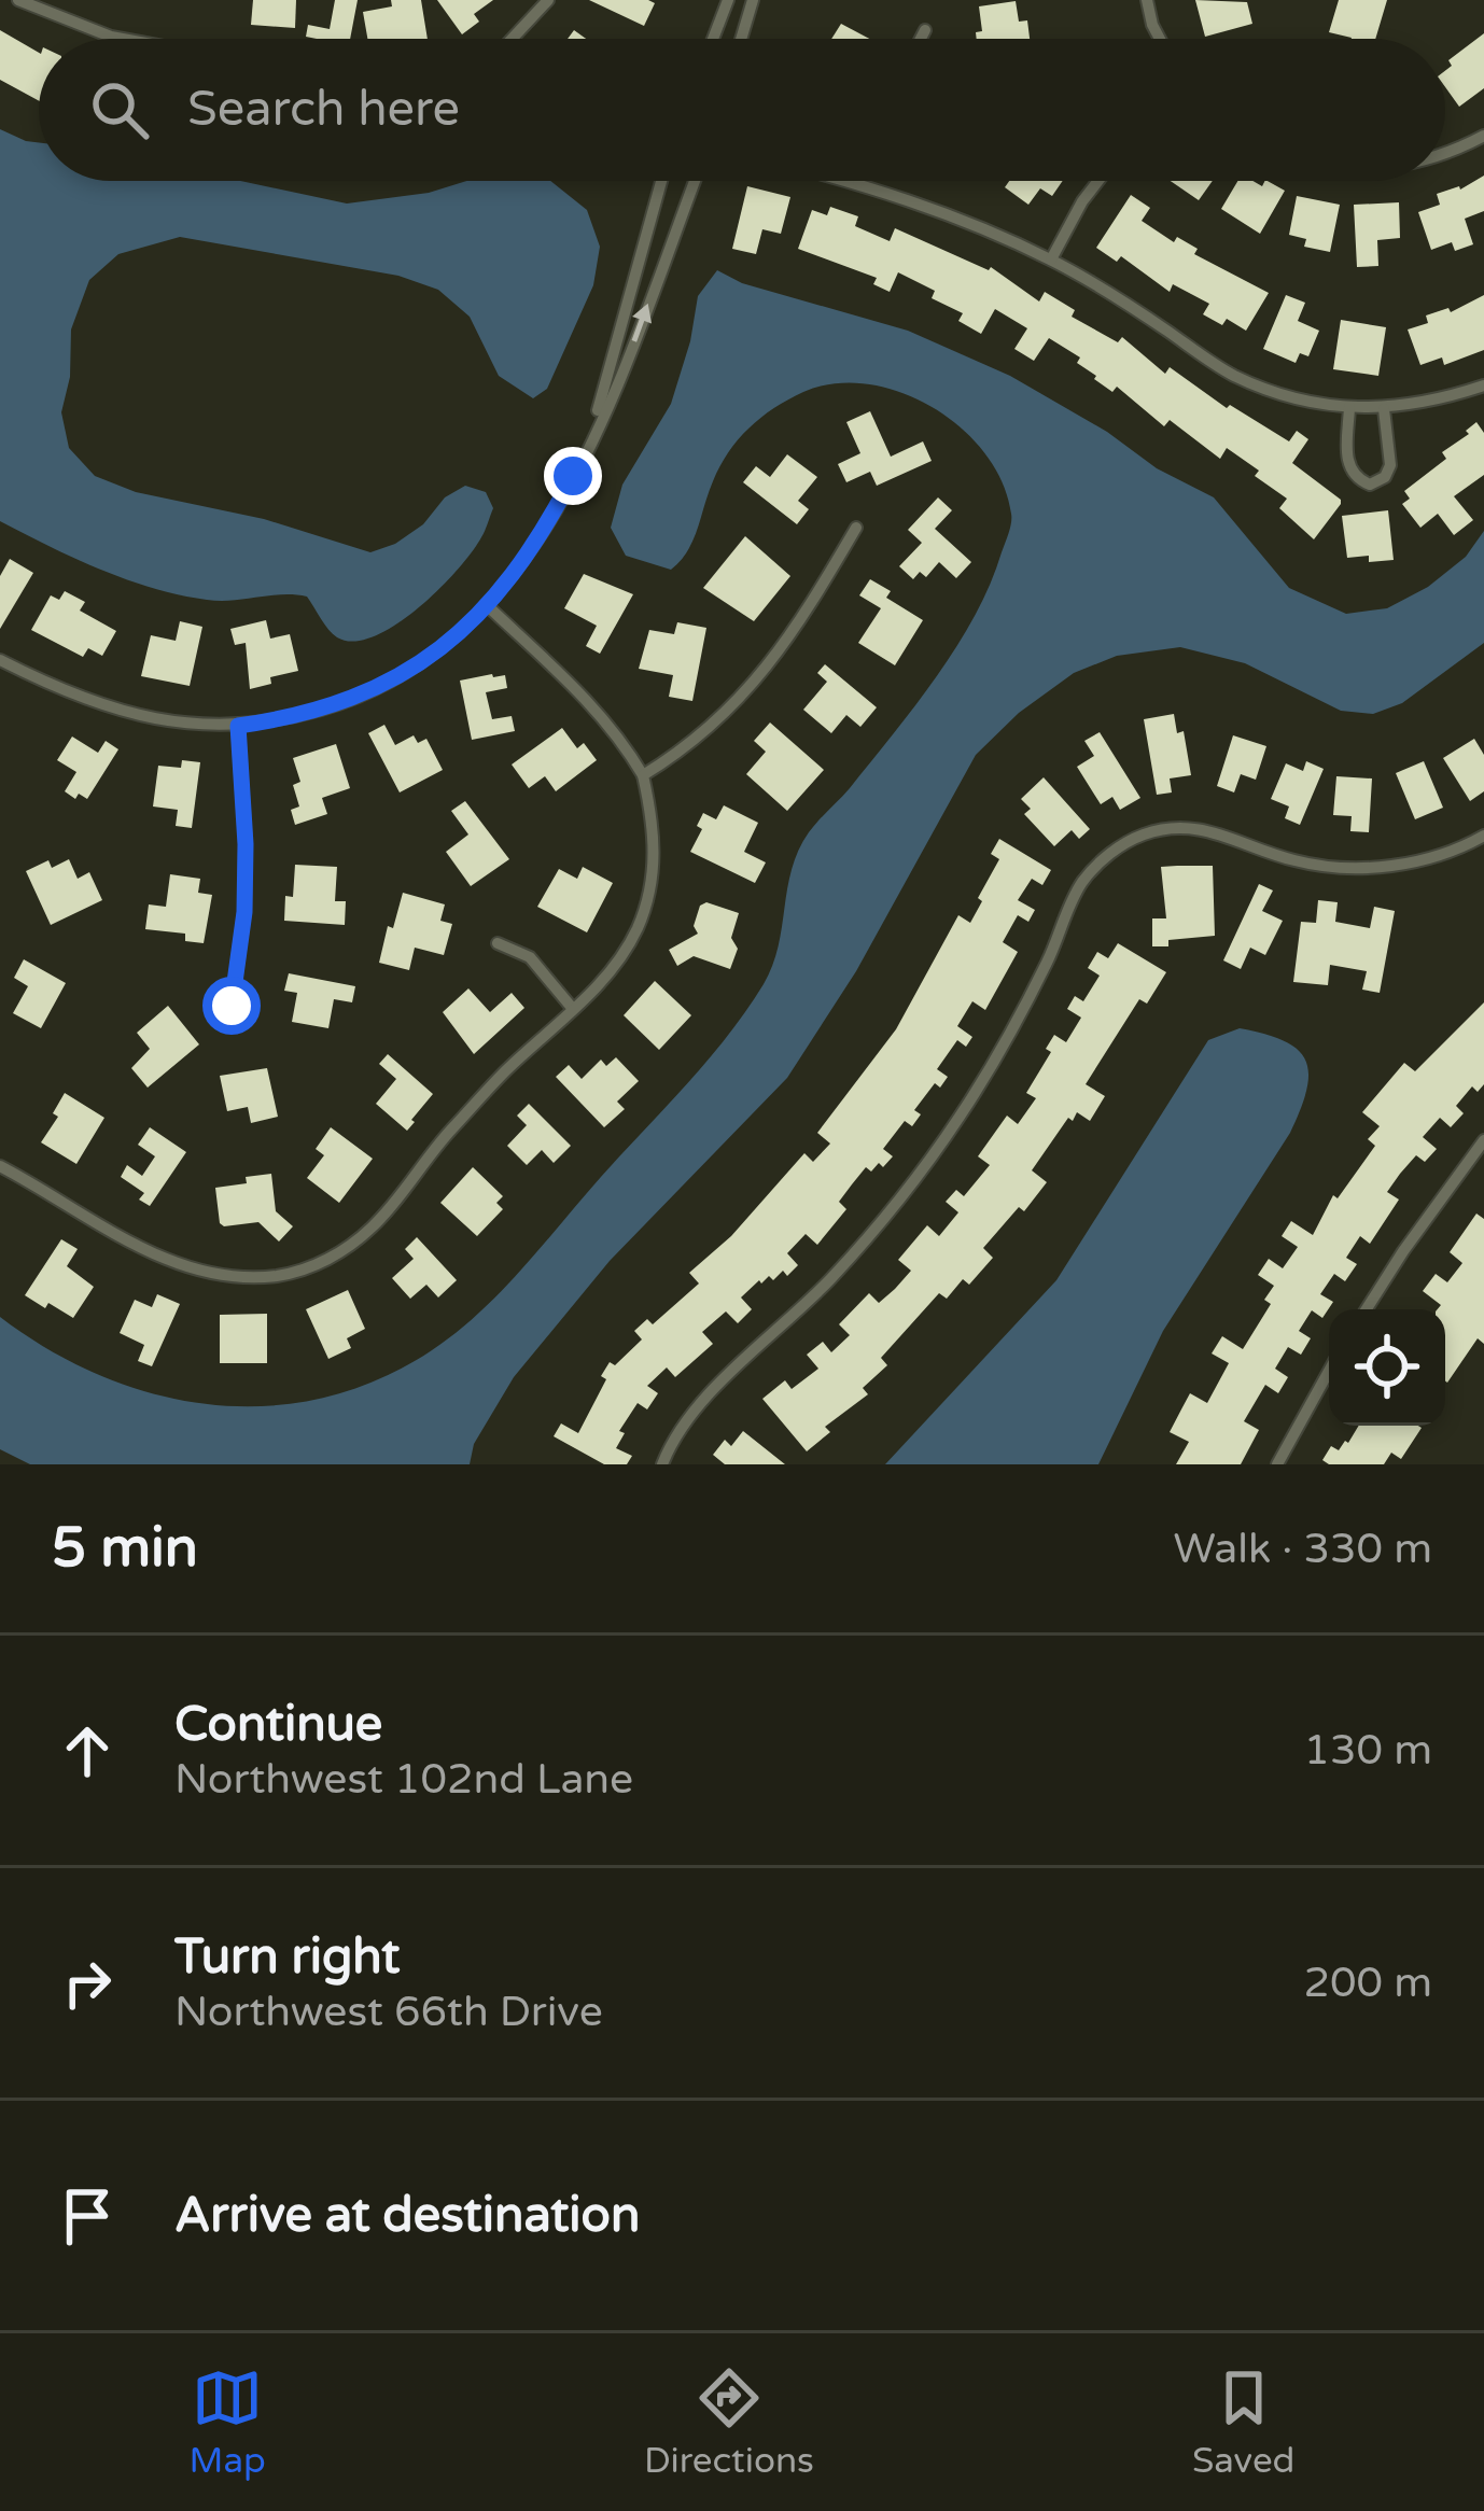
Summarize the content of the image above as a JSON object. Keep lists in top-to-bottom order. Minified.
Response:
{"page":{"search":"Search here","heading":["5 min","Walk · 330 m"],"list":[["Continue","Northwest 102nd Lane","130 m"],["Turn right","Northwest 66th Drive","200 m"],"Arrive at destination"],"nav":["Map","Directions","Saved"]}}
